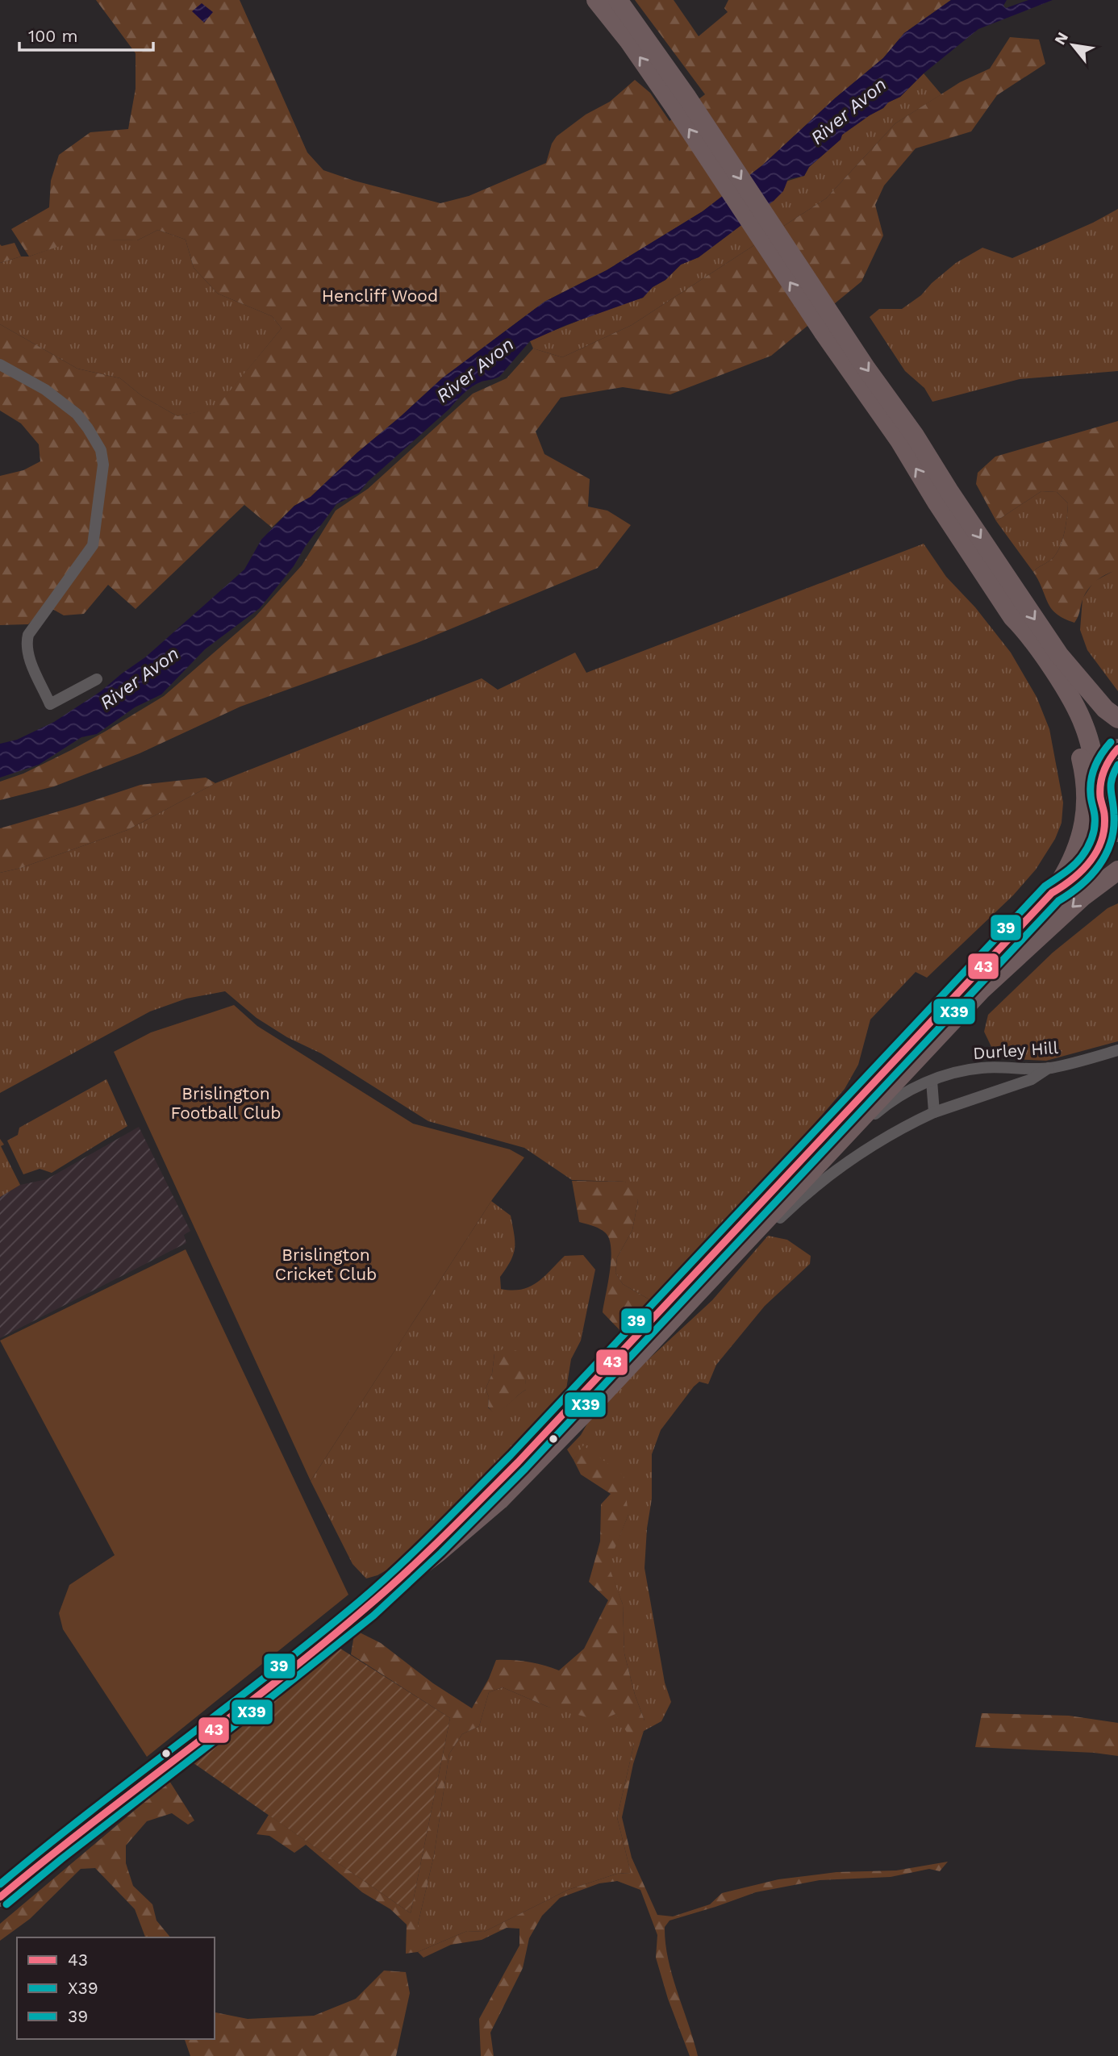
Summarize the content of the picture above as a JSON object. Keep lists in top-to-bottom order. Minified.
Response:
{"streets":{"street":["Durley Hill"]},"water":["River Avon"],"parks":["Hencliff Wood","Brislington Football Club","Brislington Cricket Club"],"lines":["transit line 39","transit line 43","transit line X39"],"legend":["43","X39","39"],"scale_bar":"100 m","north":"top left"}
